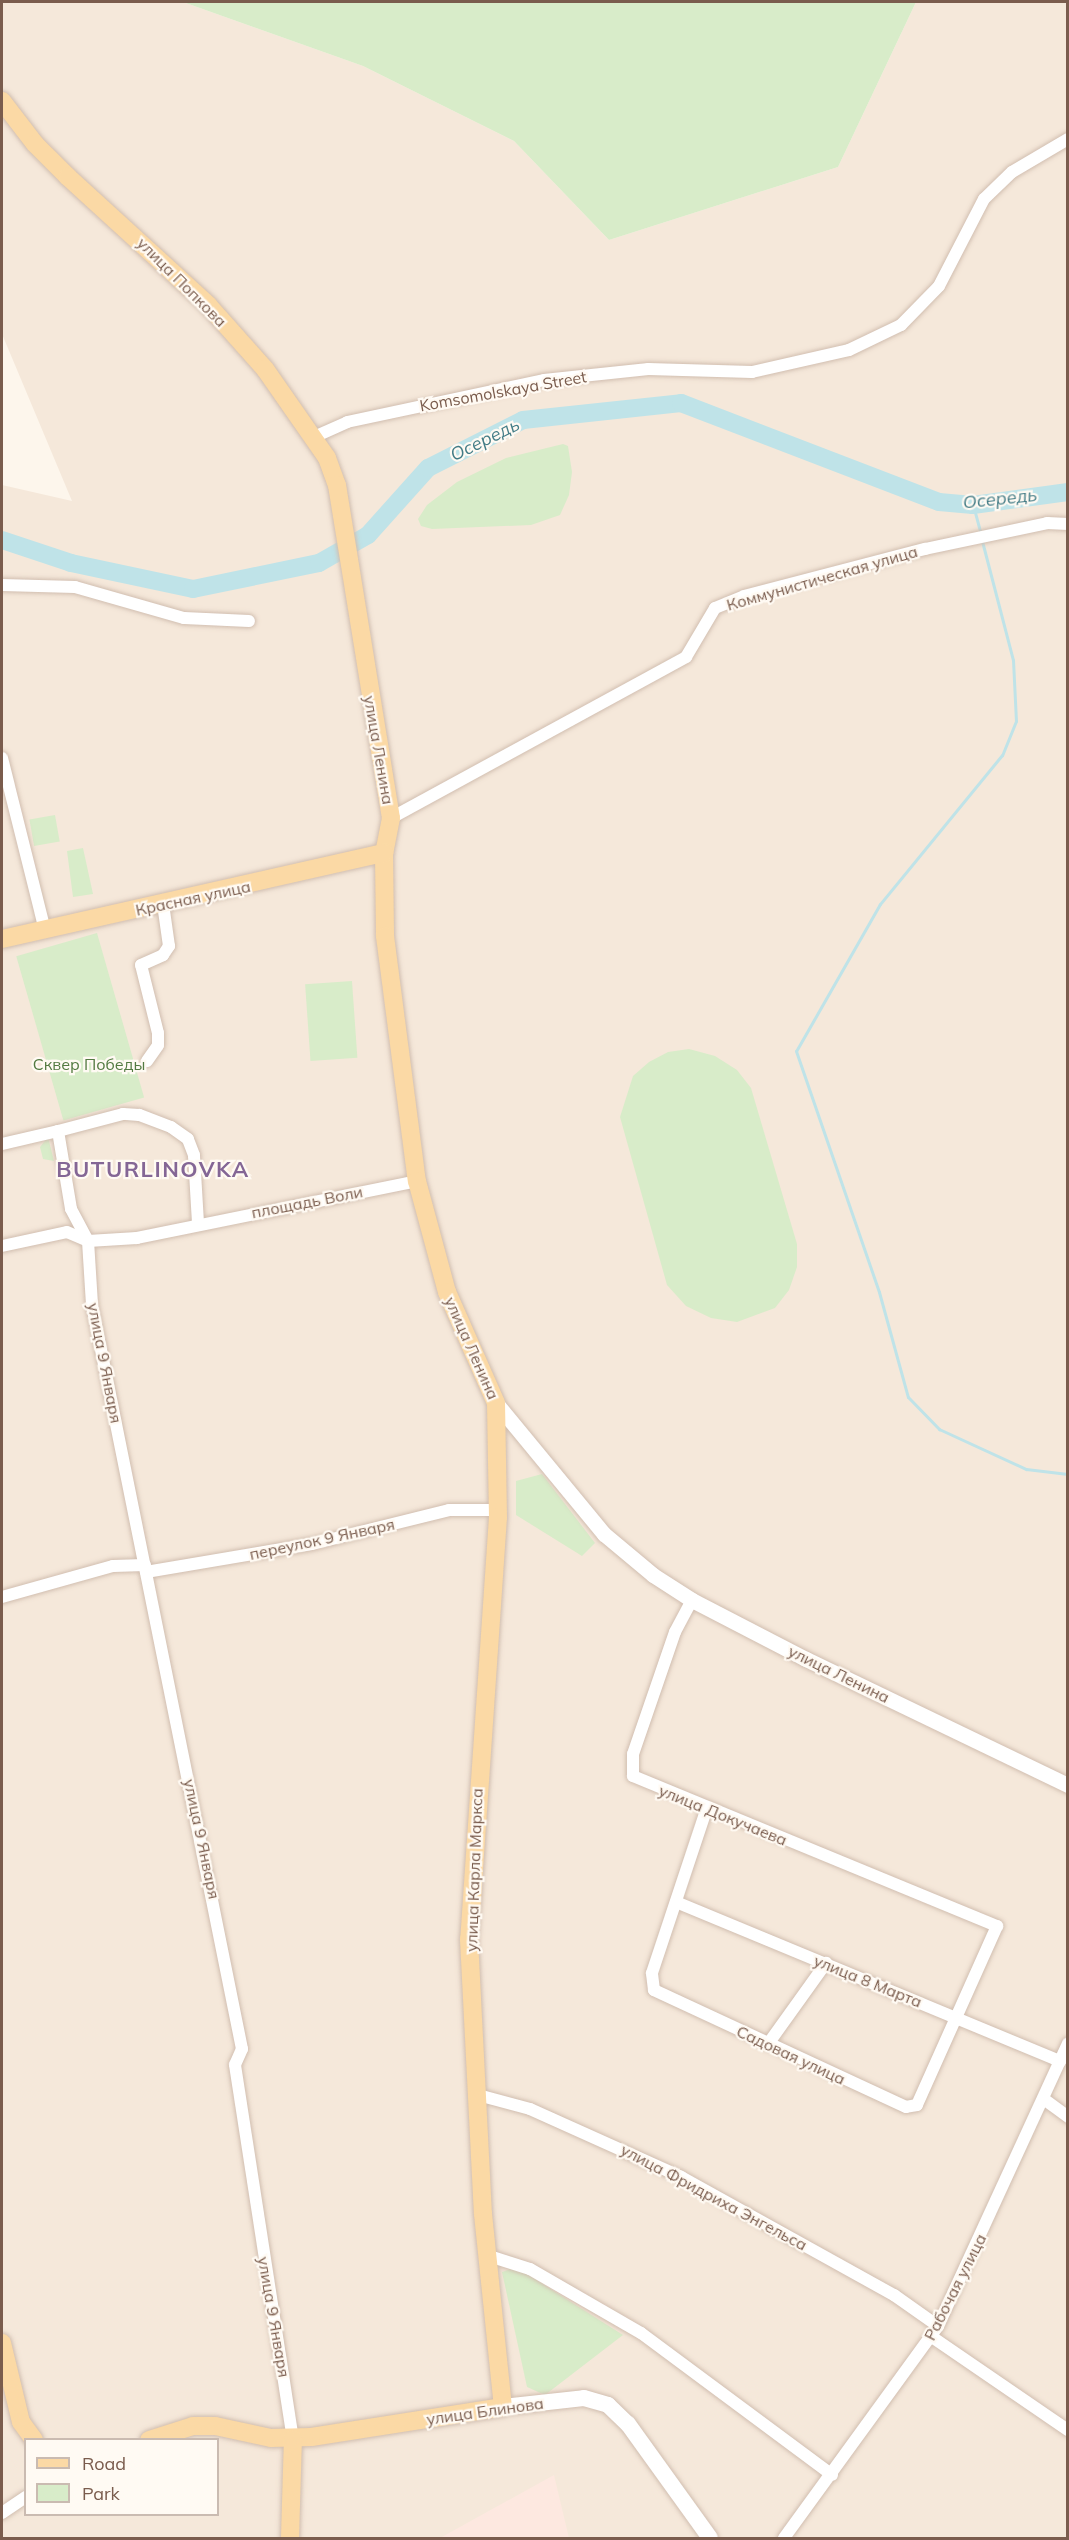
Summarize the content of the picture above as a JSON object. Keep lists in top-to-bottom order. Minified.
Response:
{"streets":{"main road":["улица Попкова","улица Ленина","Красная улица","улица Карла Маркса","улица Блинова"],"street":["Komsomolskaya Street","Коммунистическая улица","площадь Воли","улица 9 Января","переулок 9 Января","улица Докучаева","улица 8 Марта","Садовая улица","улица Фридриха Энгельса","Рабочая улица"]},"crossings":[["улица Попкова","Komsomolskaya Street"],["улица Попкова","улица Ленина"],["Коммунистическая улица","улица Ленина"],["улица Ленина","Красная улица"],["улица Ленина","площадь Воли"],["улица Ленина","улица Докучаева"],["улица Ленина","улица Карла Маркса"],["площадь Воли","улица 9 Января"],["улица 9 Января","переулок 9 Января"],["улица 9 Января","улица Блинова"],["переулок 9 Января","улица Карла Маркса"],["улица Докучаева","Садовая улица"],["улица Карла Маркса","улица Фридриха Энгельса"],["улица Карла Маркса","улица Блинова"],["улица 8 Марта","Садовая улица"],["улица 8 Марта","Рабочая улица"],["улица Фридриха Энгельса","Рабочая улица"]],"districts":["BUTURLINOVKA"],"water":["Осередь"],"parks":["Сквер Победы"],"legend":["Road","Park"]}
